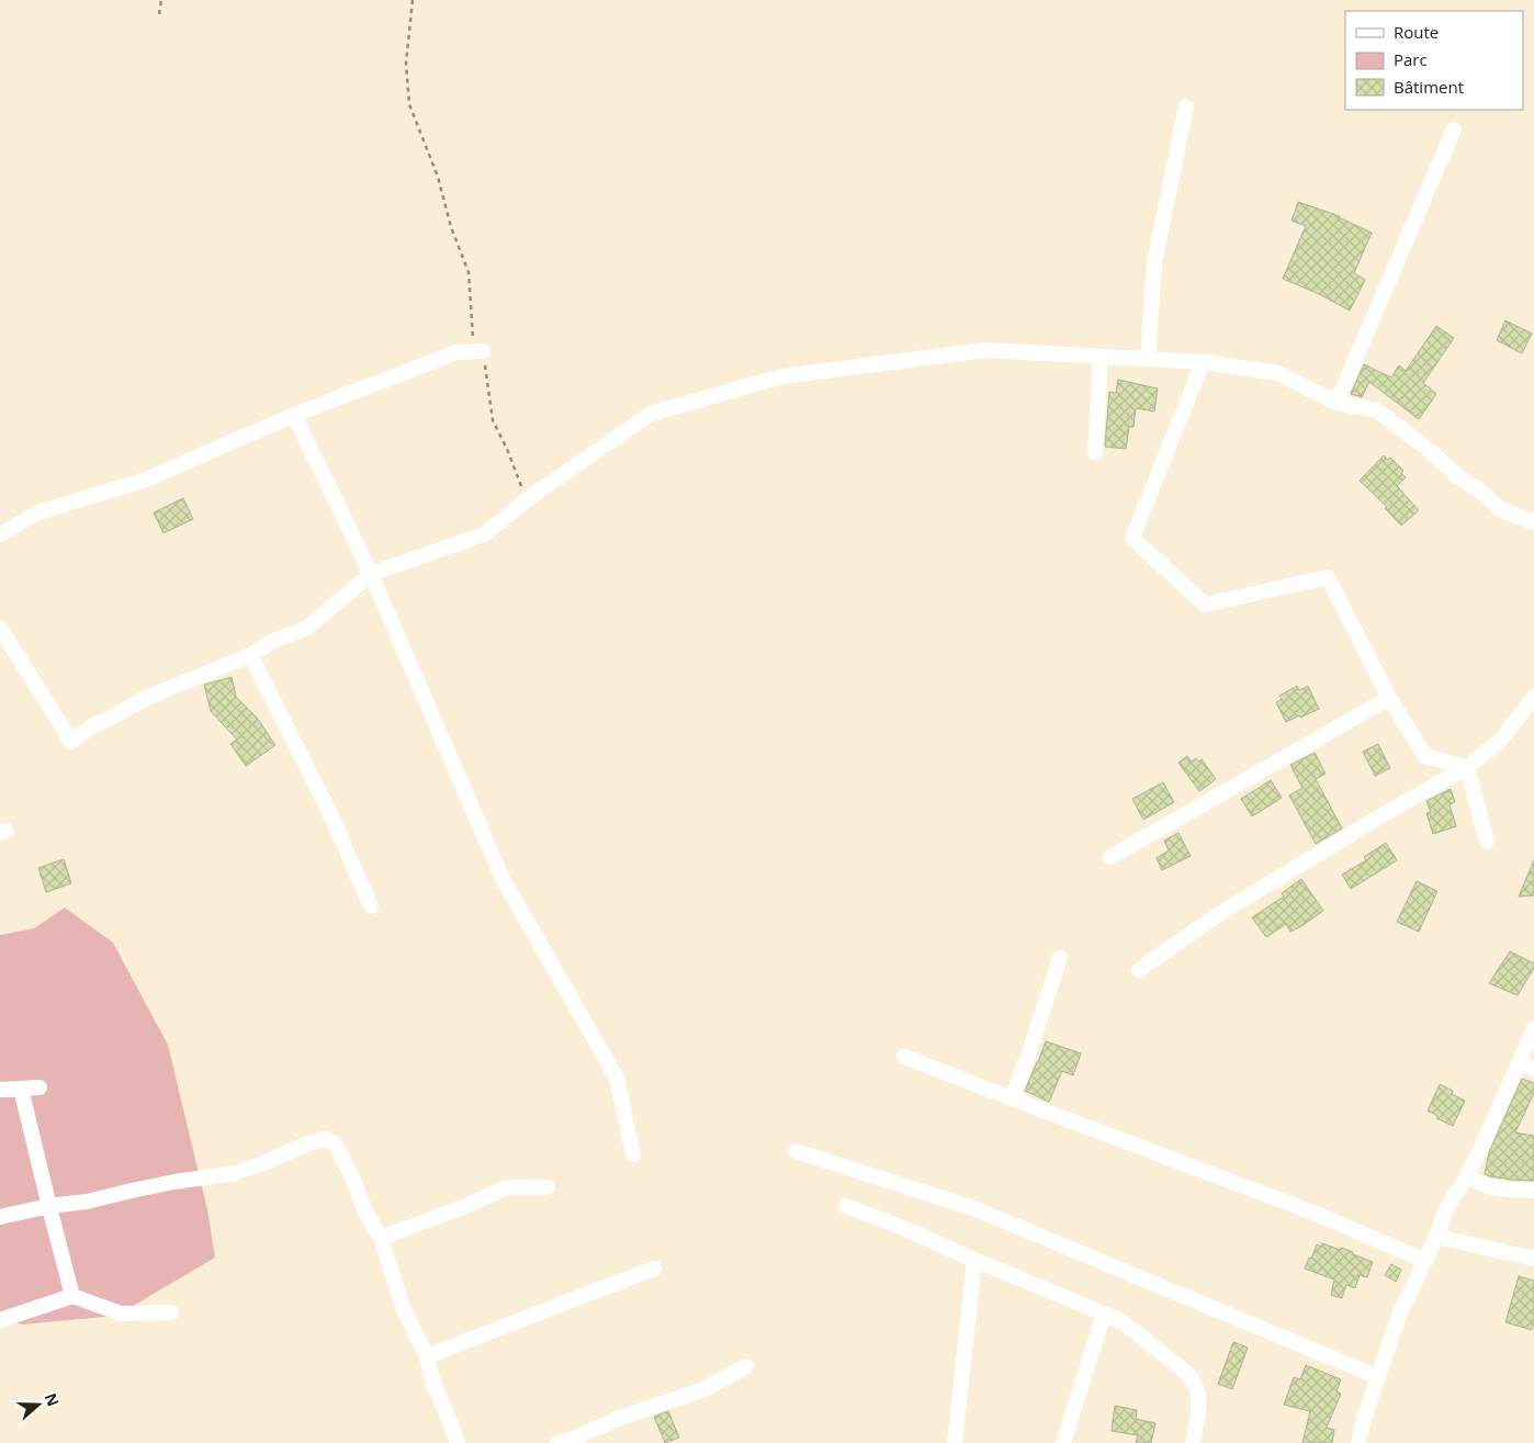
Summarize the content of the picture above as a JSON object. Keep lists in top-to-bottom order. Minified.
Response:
{"legend":["Route","Parc","Bâtiment"],"north":"right"}
